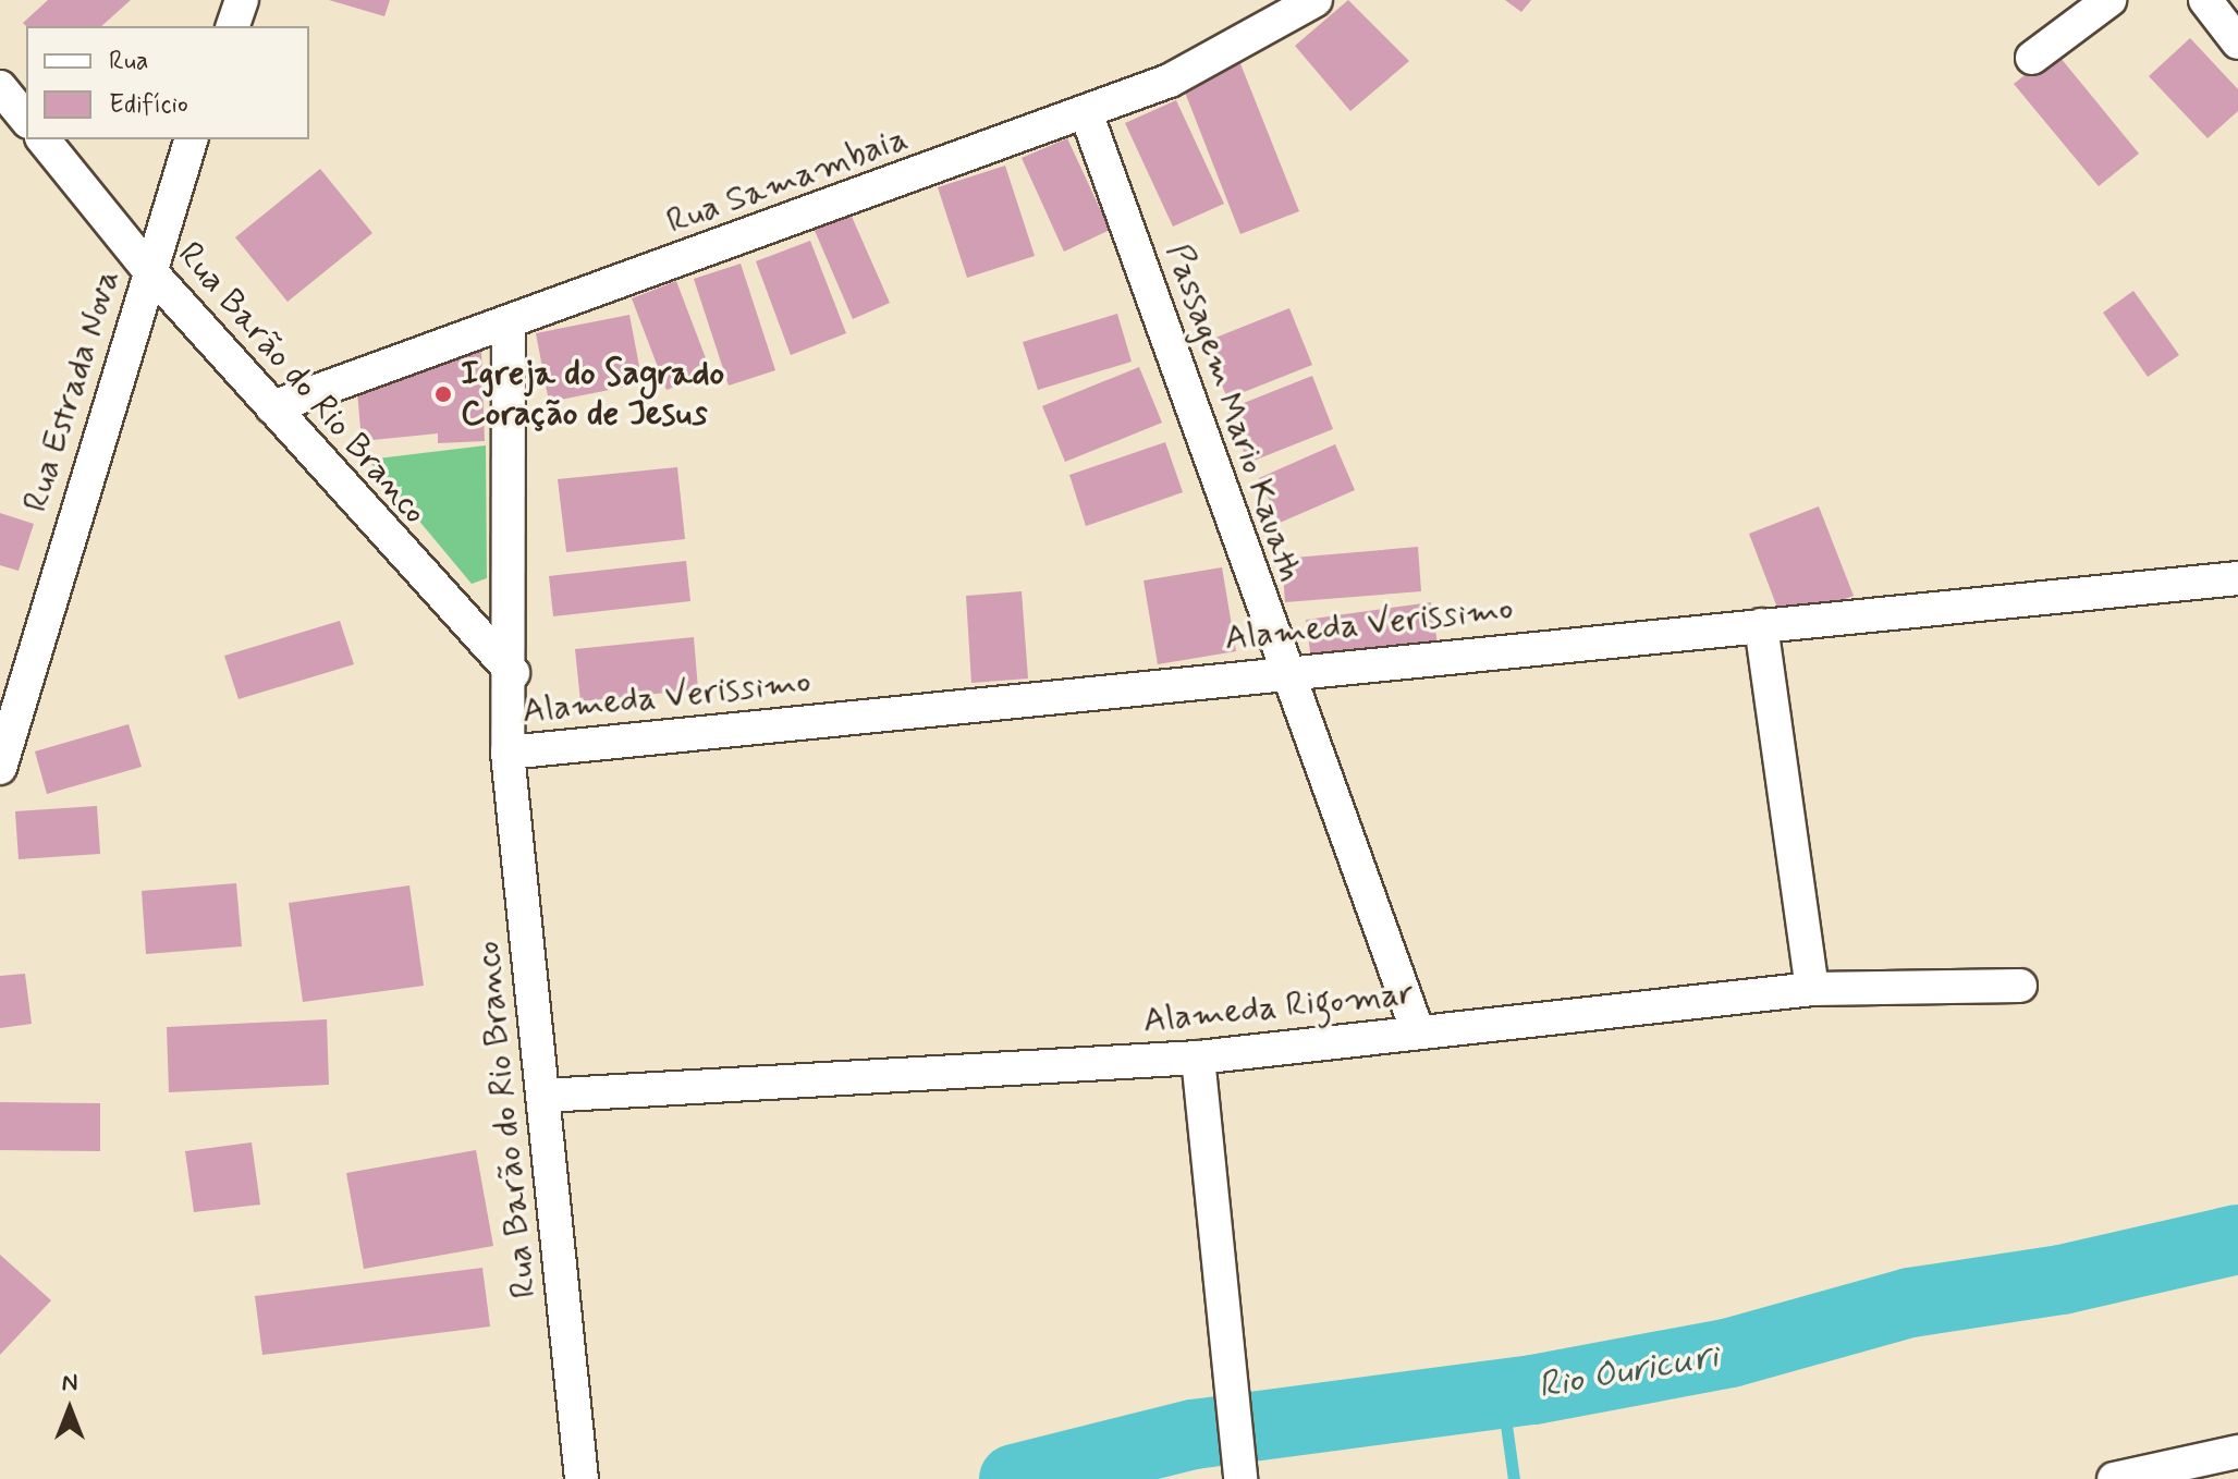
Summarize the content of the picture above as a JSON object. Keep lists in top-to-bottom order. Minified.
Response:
{"streets":{"street":["Rua Samambaia","Rua Barão do Rio Branco","Rua Estrada Nova","Passagem Mario Kauath","Alameda Verissimo","Alameda Rigomar"]},"crossings":[["Rua Samambaia","Rua Barão do Rio Branco"],["Rua Samambaia","Passagem Mario Kauath"],["Rua Barão do Rio Branco","Rua Estrada Nova"],["Rua Barão do Rio Branco","Alameda Verissimo"],["Rua Barão do Rio Branco","Alameda Rigomar"],["Passagem Mario Kauath","Alameda Verissimo"],["Passagem Mario Kauath","Alameda Rigomar"]],"water":["Rio Ouricuri"],"places":["Igreja do Sagrado Coração de Jesus"],"legend":["Rua","Edifício"],"north":"top"}
